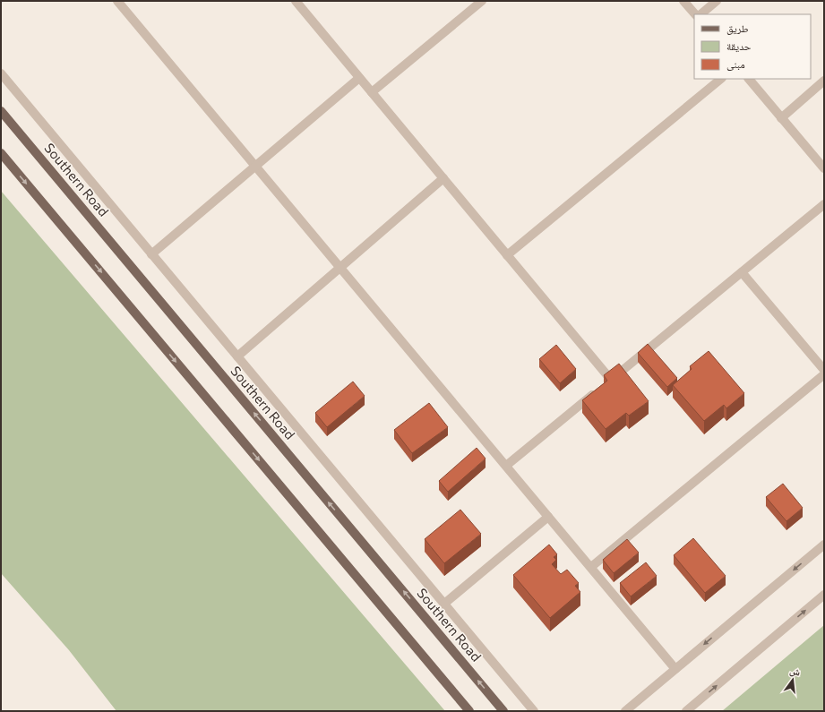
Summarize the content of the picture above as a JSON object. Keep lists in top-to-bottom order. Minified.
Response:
{"streets":{"main road":["Southern Road"]},"legend":["طريق","حديقة","مبنى"],"north":"top"}
